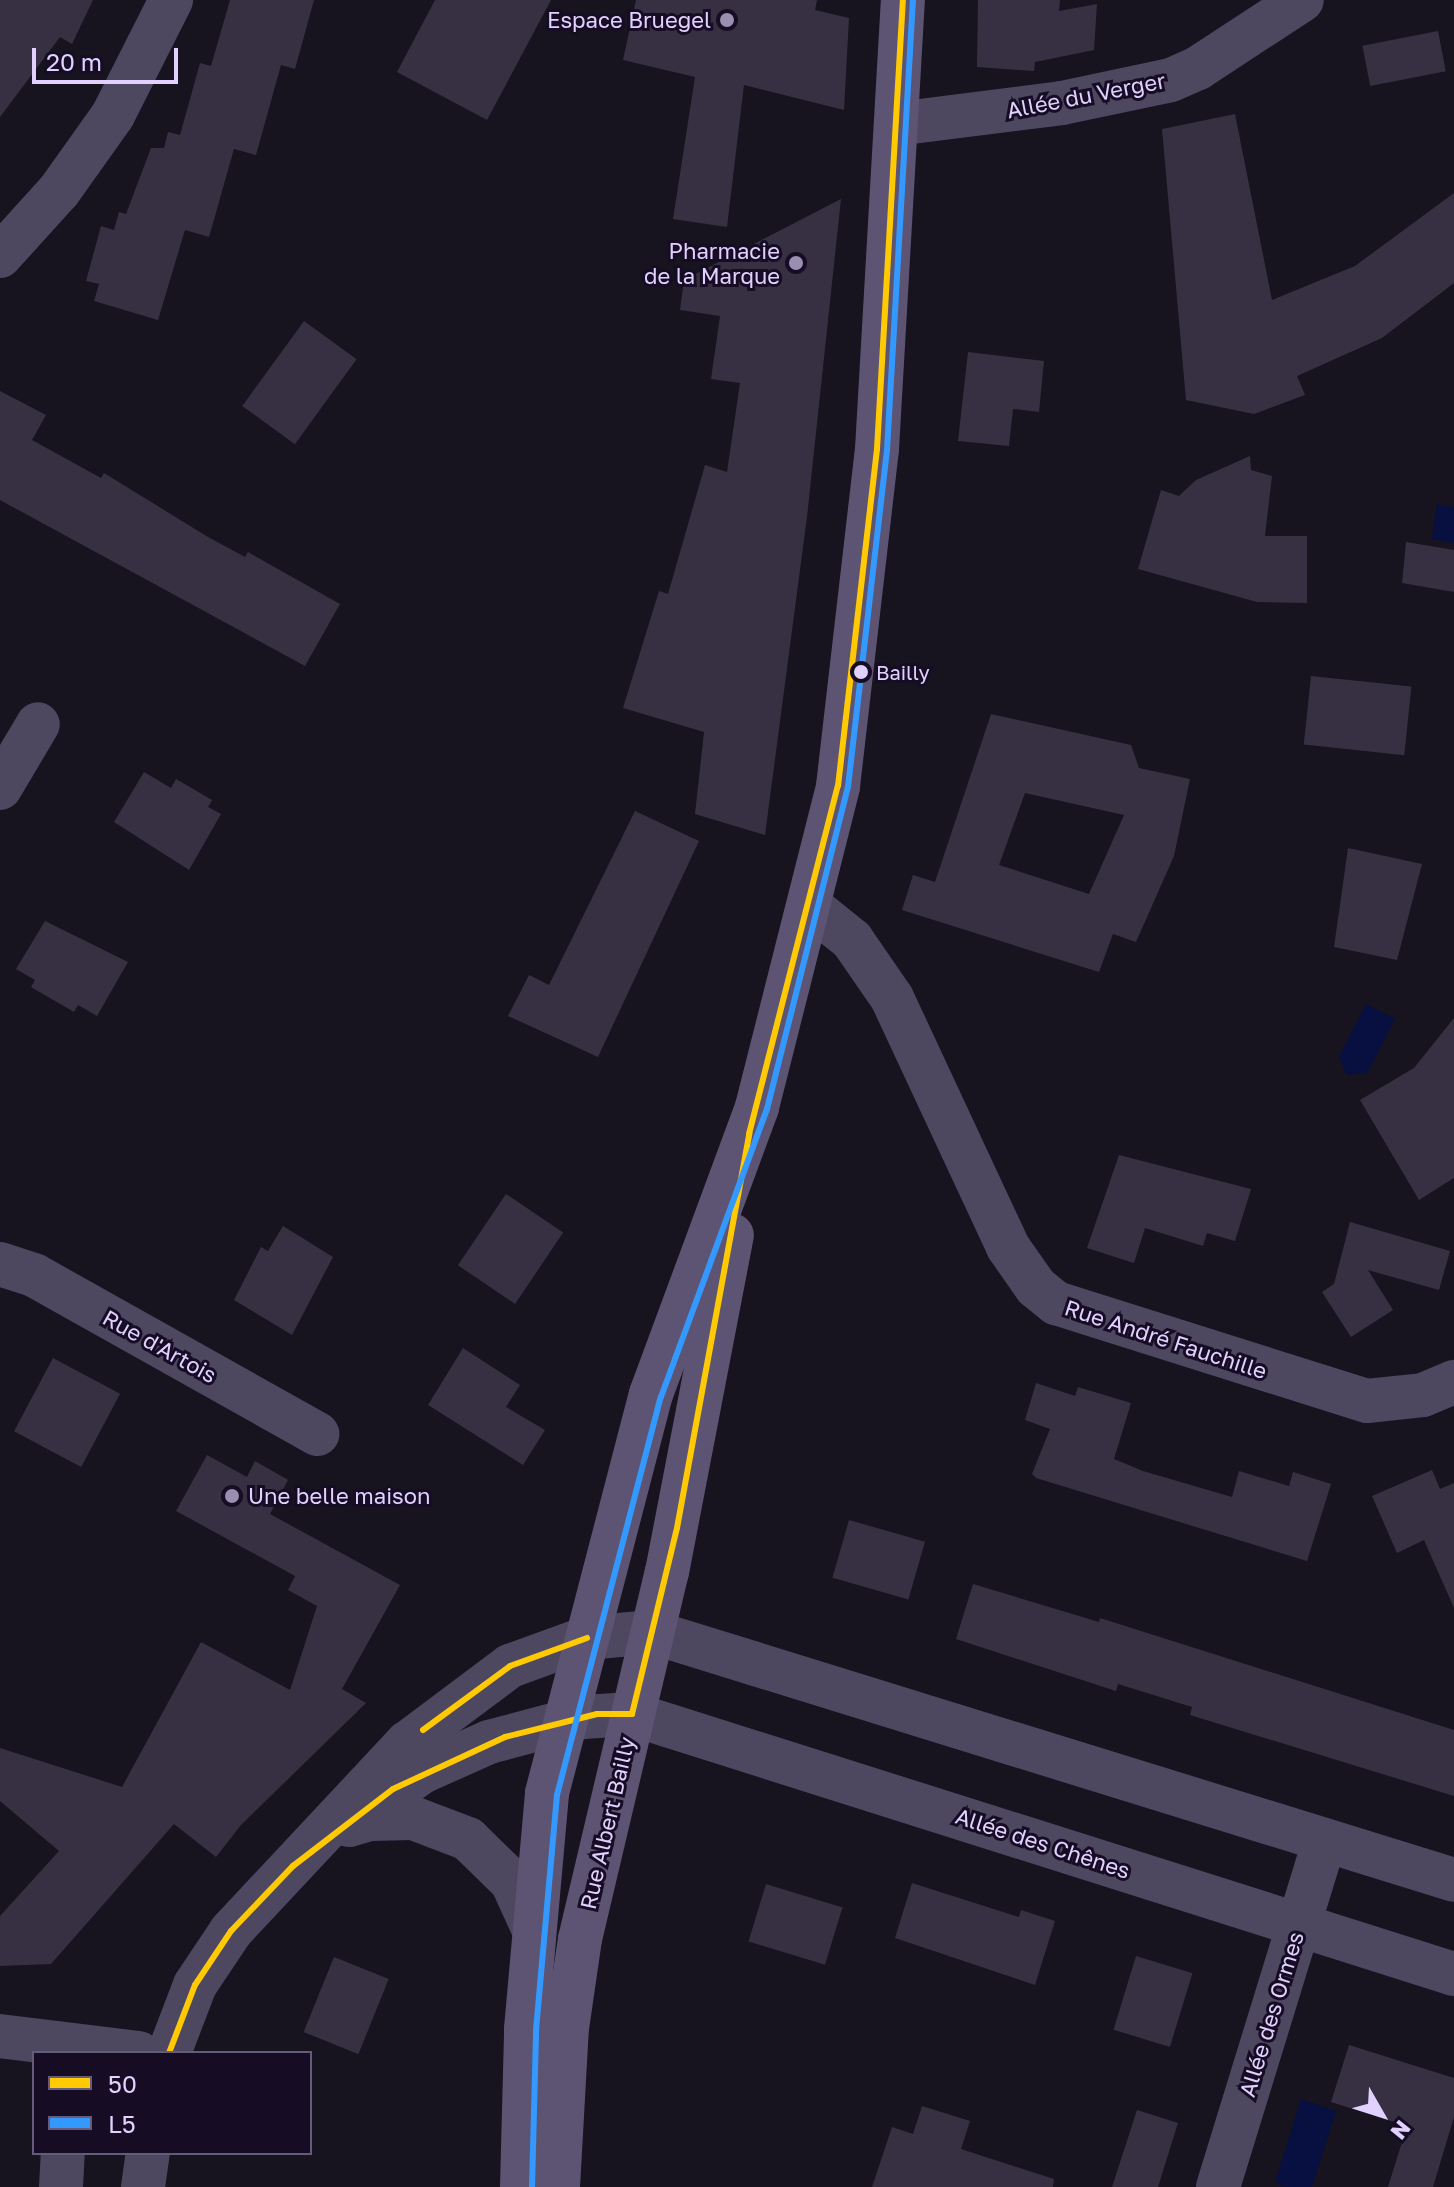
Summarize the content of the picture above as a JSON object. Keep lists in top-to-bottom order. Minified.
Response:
{"streets":{"main road":["Rue Albert Bailly"],"street":["Allée du Verger","Rue André Fauchille","Rue d'Artois","Allée des Chênes","Allée des Ormes"]},"crossings":[["Allée du Verger","Rue Albert Bailly"],["Rue André Fauchille","Rue Albert Bailly"],["Rue Albert Bailly","Allée des Chênes"],["Allée des Chênes","Allée des Ormes"]],"places":["Espace Bruegel","Pharmacie de la Marque","Bailly","Une belle maison"],"lines":["transit line 50","transit line L5"],"legend":["50","L5"],"scale_bar":"20 m","north":"bottom right"}
